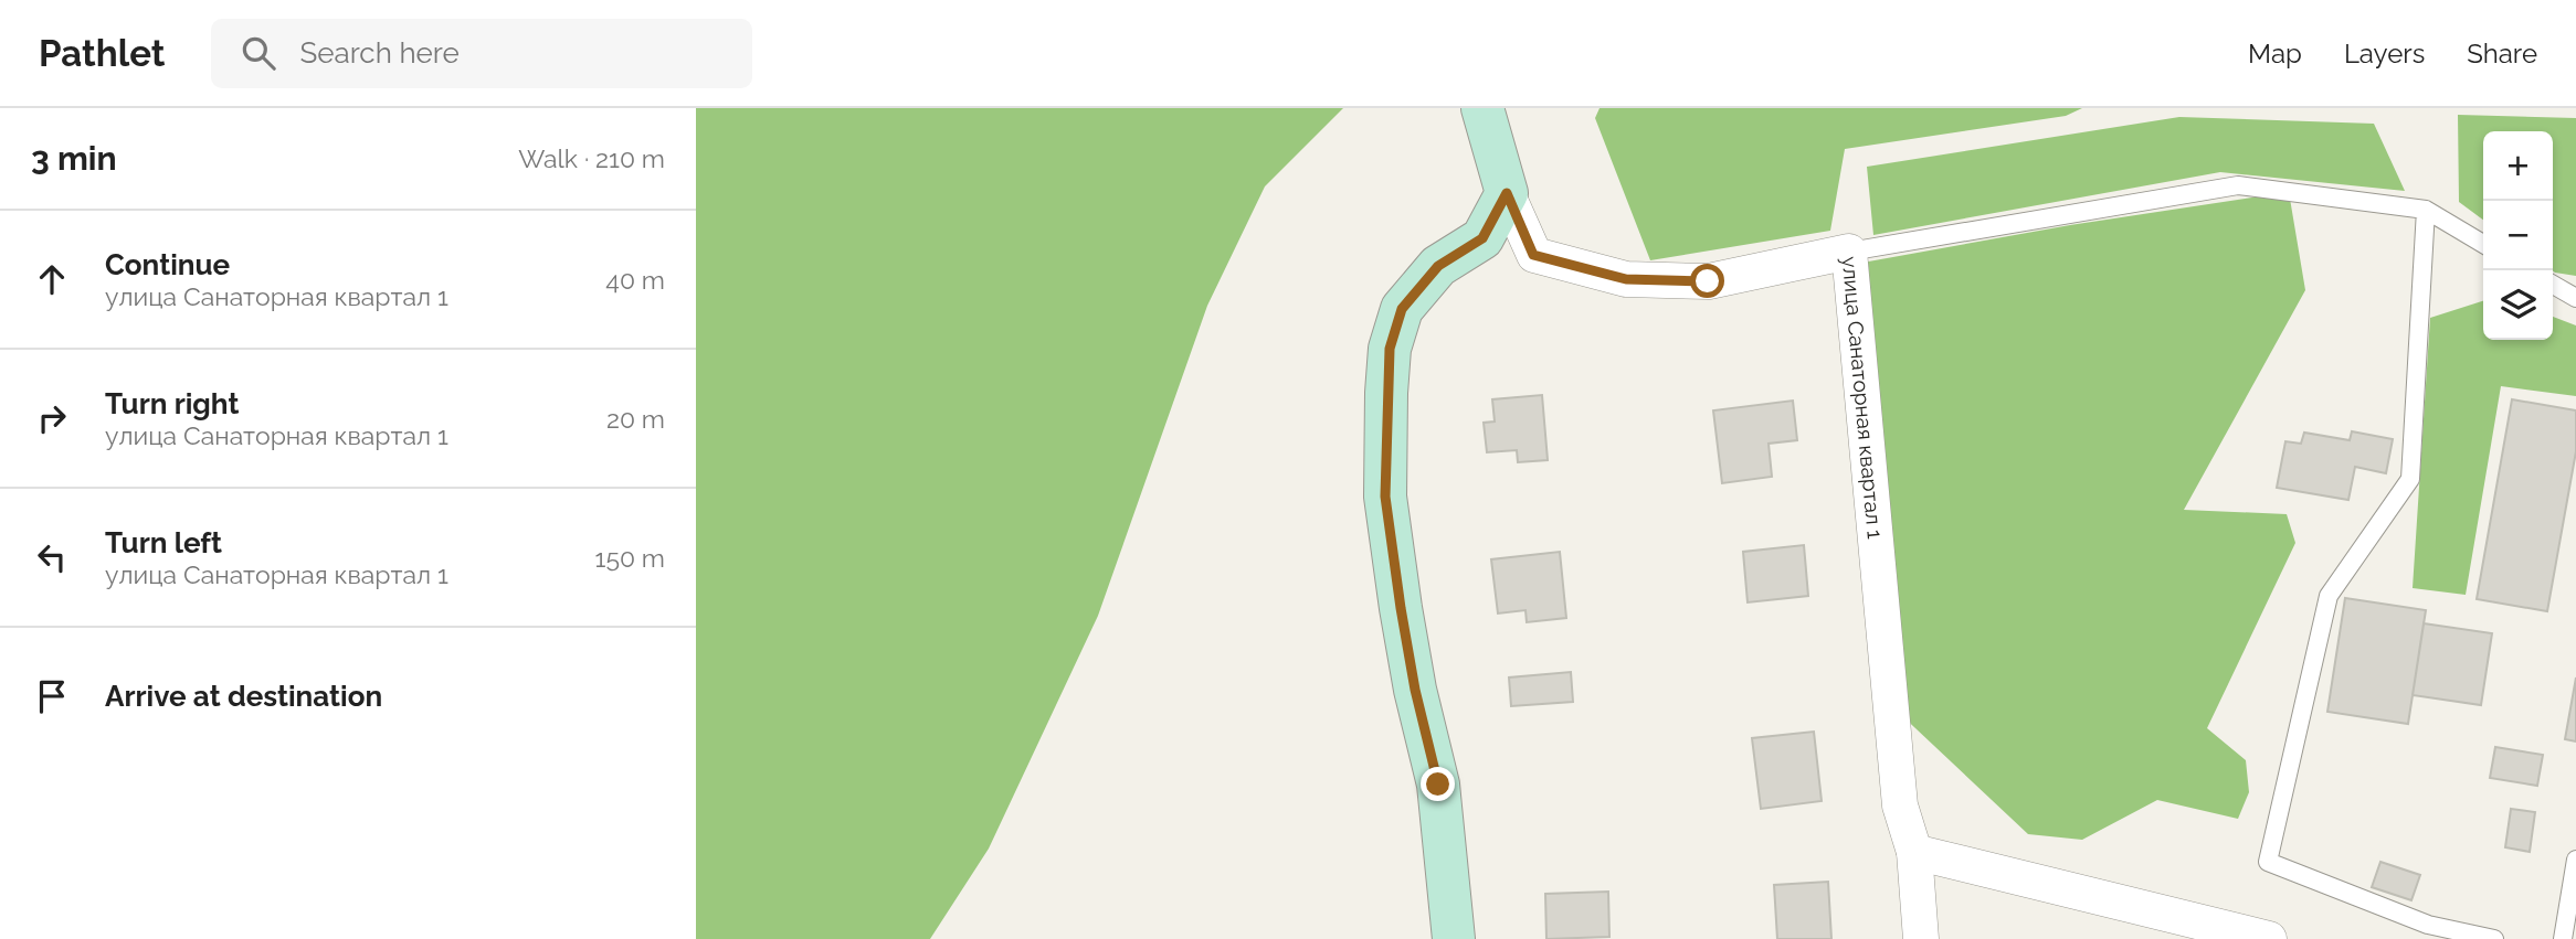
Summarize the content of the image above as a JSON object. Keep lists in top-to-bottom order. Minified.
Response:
{"streets":{"street":["улица Санаторная квартал 1"]},"page":{"header":"Pathlet","search":"Search here","nav":["Map","Layers","Share"],"heading":["3 min","Walk · 210 m"],"map_buttons":["+","−"],"list":[["Continue","улица Санаторная квартал 1","40 m"],["Turn right","улица Санаторная квартал 1","20 m"],["Turn left","улица Санаторная квартал 1","150 m"],"Arrive at destination"]}}
